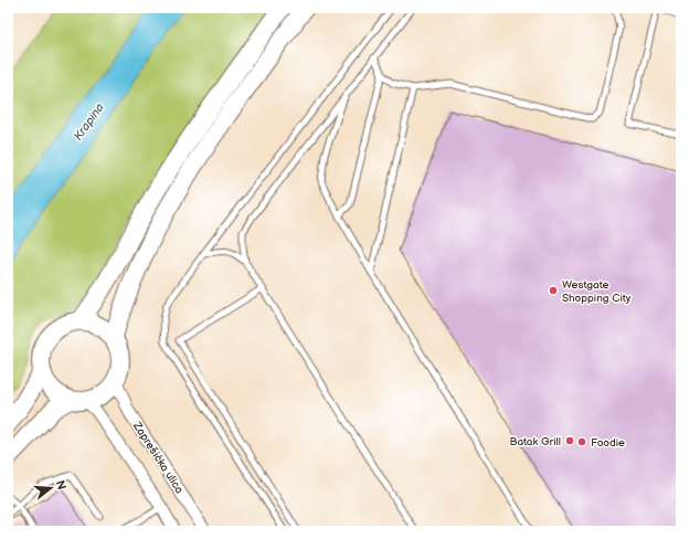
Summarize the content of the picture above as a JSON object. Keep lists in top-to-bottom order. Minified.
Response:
{"streets":{"street":["Zaprešićka ulica"]},"water":["Krapina"],"places":["Westgate Shopping City","Batak Grill","Foodie"],"north":"right"}
